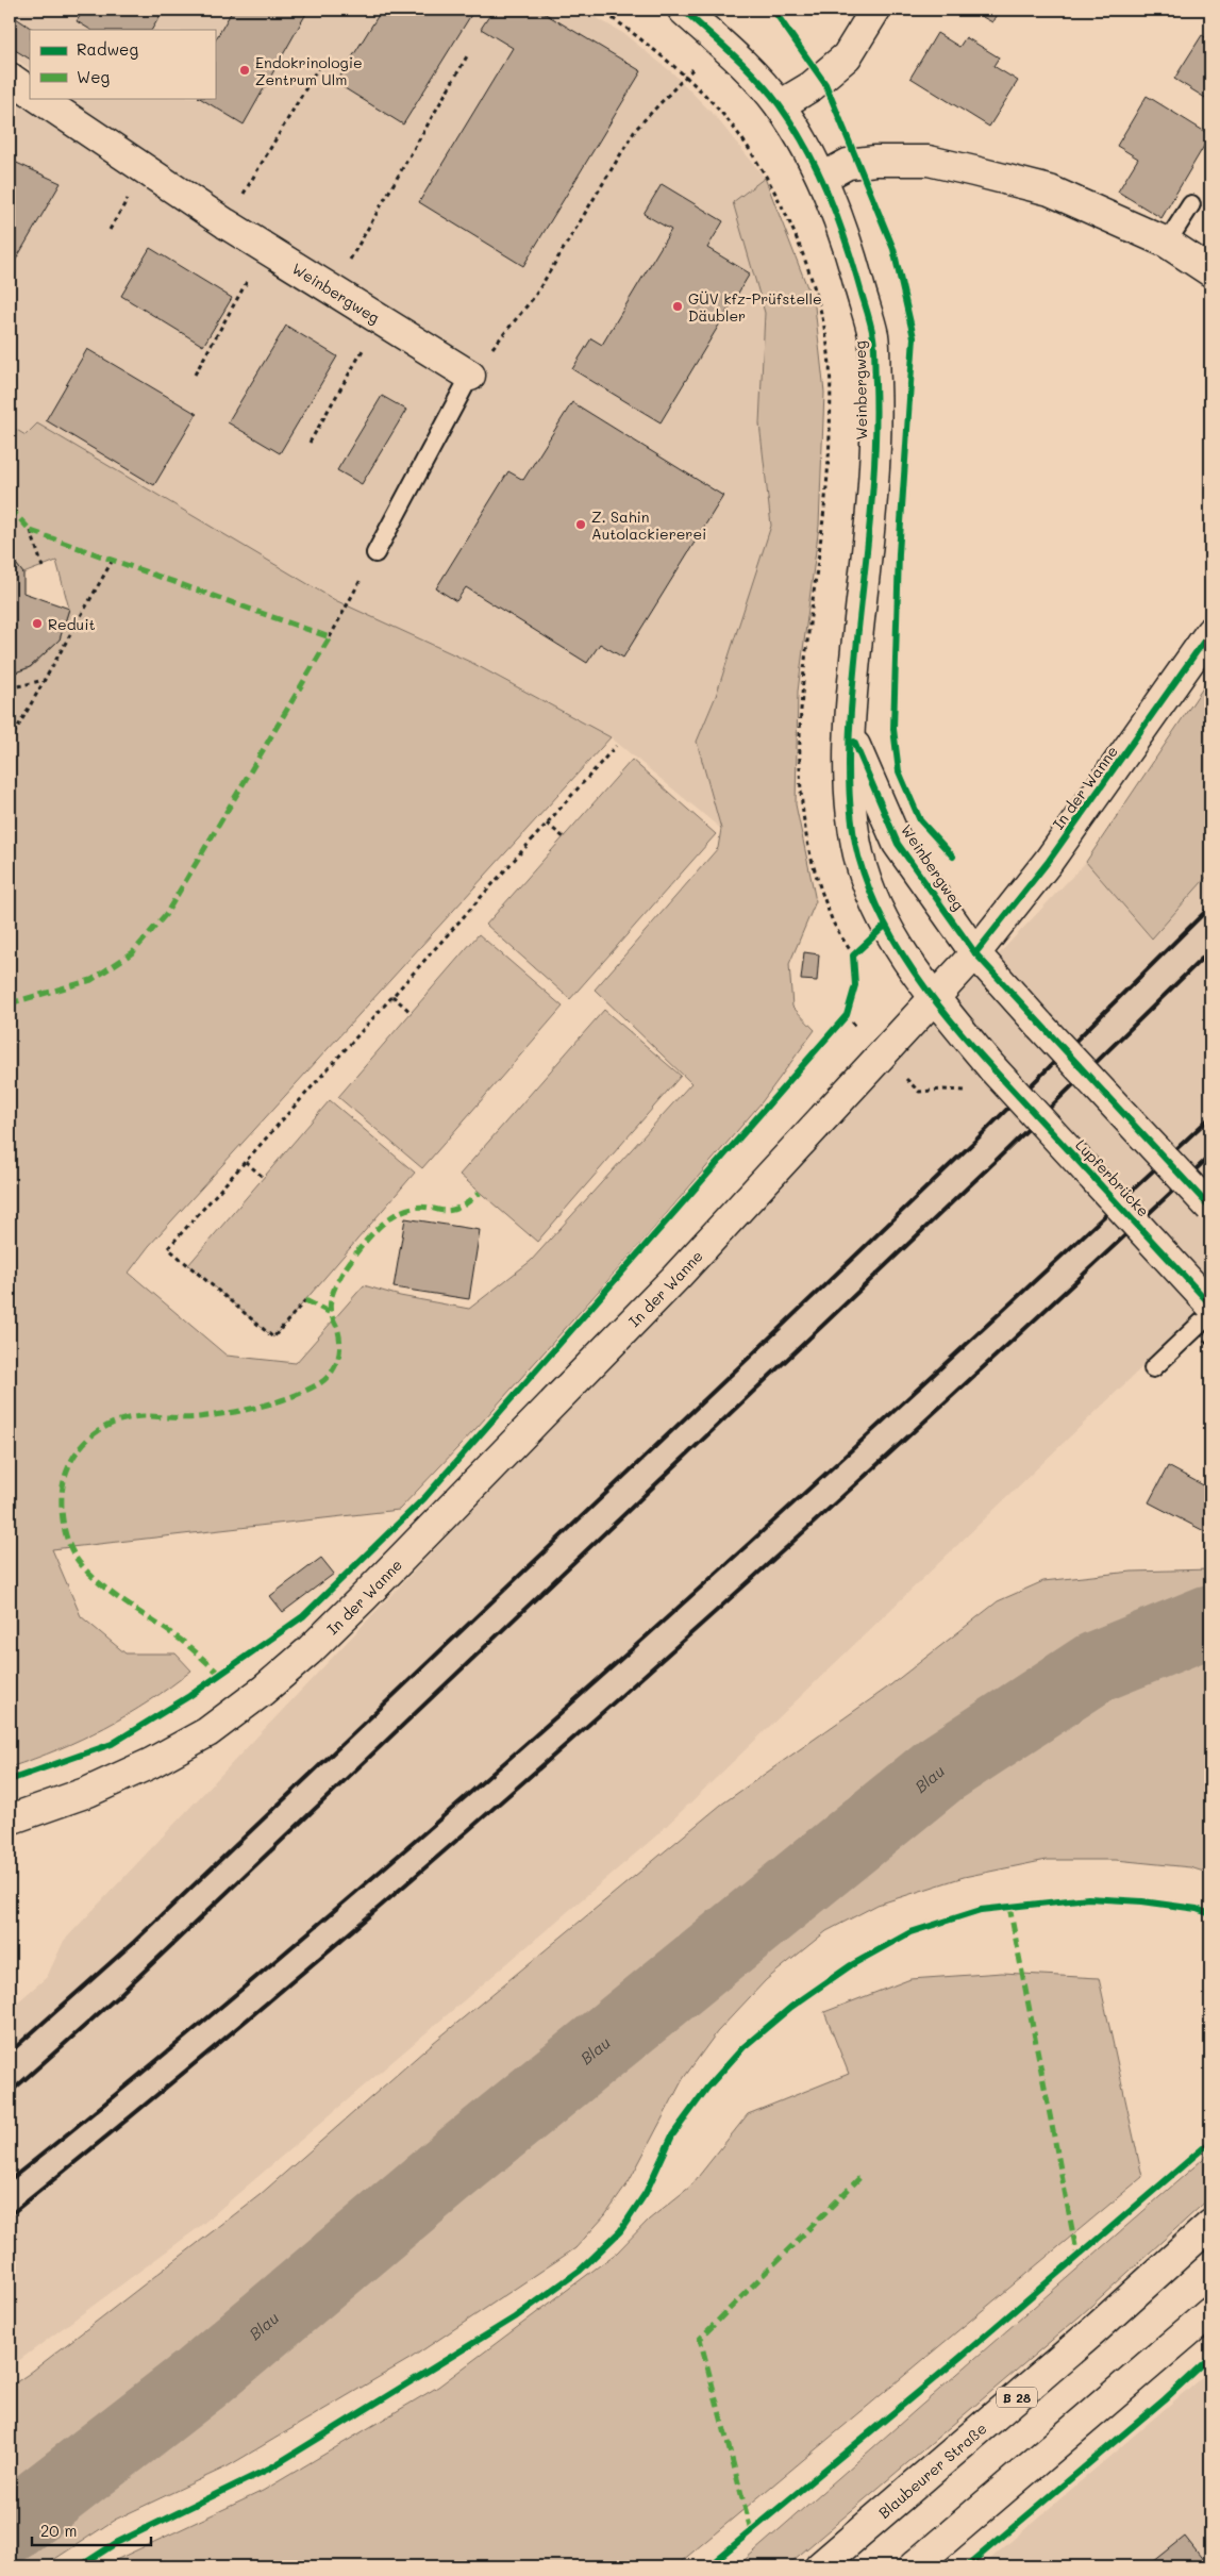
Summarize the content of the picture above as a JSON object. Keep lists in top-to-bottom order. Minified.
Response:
{"streets":{"street":["Weinbergweg","In der Wanne","Lupferbrücke","B 28","Blaubeurer Straße"]},"crossings":[["Weinbergweg","In der Wanne"],["Weinbergweg","Lupferbrücke"],["In der Wanne","Lupferbrücke"]],"water":["Blau"],"places":["Endokrinologie Zentrum Ulm","GÜV kfz-Prüfstelle Däubler","Z. Sahin Autolackiererei","Reduit"],"legend":["Radweg","Weg"],"scale_bar":"20 m"}
